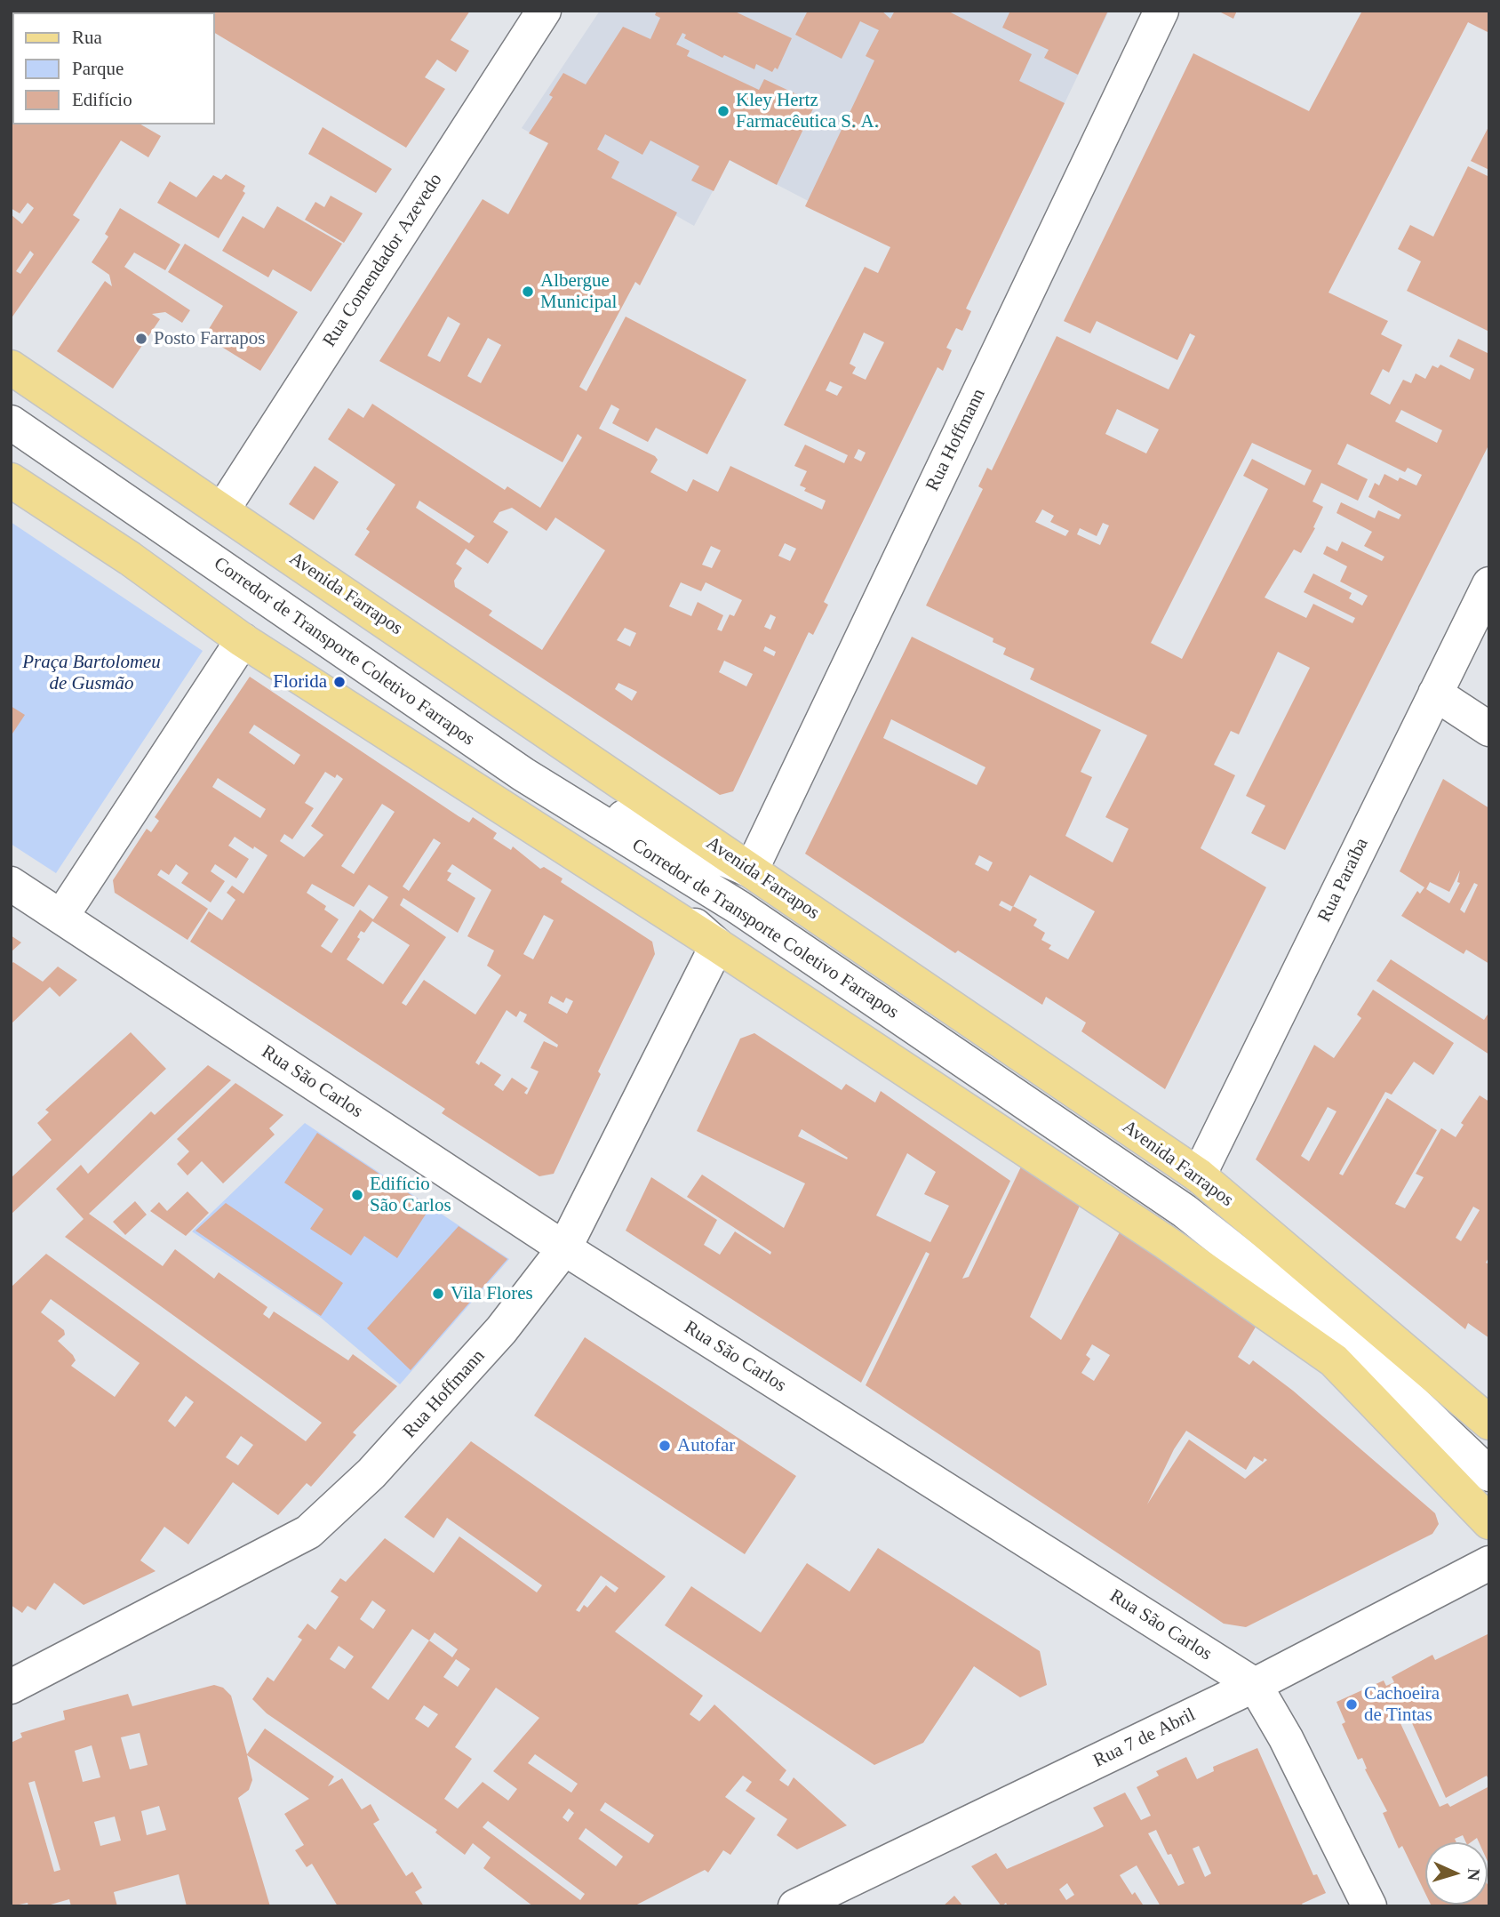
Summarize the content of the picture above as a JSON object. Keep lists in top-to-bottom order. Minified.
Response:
{"streets":{"main road":["Avenida Farrapos"],"street":["Rua Comendador Azevedo","Rua Hoffmann","Corredor de Transporte Coletivo Farrapos","Rua Paraíba","Rua São Carlos","Rua 7 de Abril"]},"crossings":[["Rua Comendador Azevedo","Avenida Farrapos"],["Rua Hoffmann","Avenida Farrapos"],["Rua Hoffmann","Rua São Carlos"],["Avenida Farrapos","Rua Paraíba"],["Rua São Carlos","Rua 7 de Abril"]],"parks":["Praça Bartolomeu de Gusmão"],"places":["Kley Hertz Farmacêutica S. A.","Albergue Municipal","Posto Farrapos","Florida","Edifício São Carlos","Vila Flores","Autofar","Cachoeira de Tintas"],"legend":["Rua","Parque","Edifício"],"north":"right"}
